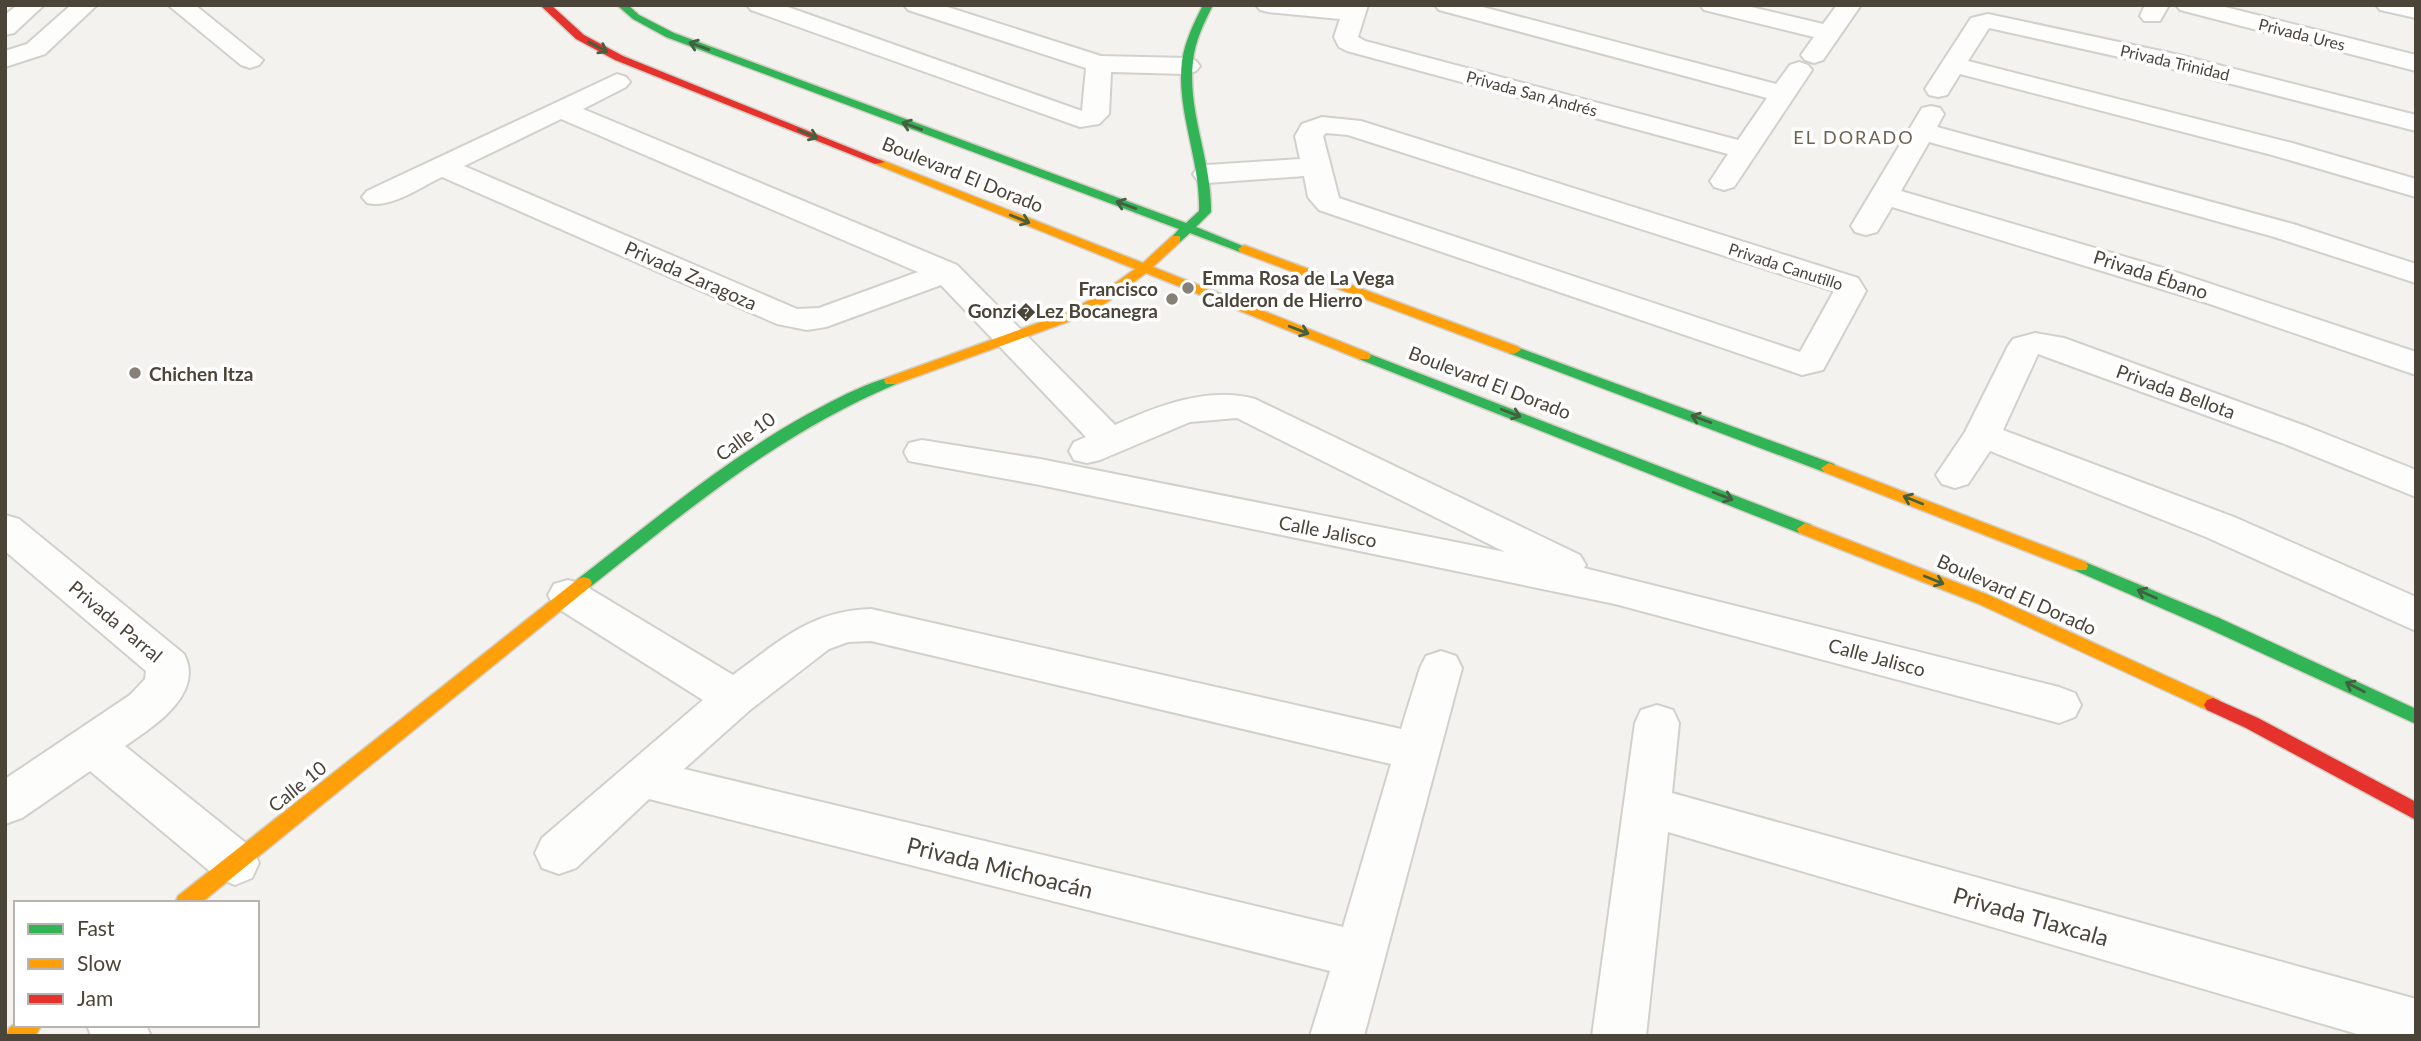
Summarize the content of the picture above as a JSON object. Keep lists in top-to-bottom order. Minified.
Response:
{"streets":{"main road":["Boulevard El Dorado","Calle 10"],"street":["Privada Ures","Privada Trinidad","Privada San Andrés","Privada Canutillo","Privada Ébano","Privada Zaragoza","Privada Bellota","Calle Jalisco","Privada Parral","Privada Michoacán","Privada Tlaxcala"]},"crossings":[["Boulevard El Dorado","Calle 10"]],"districts":["EL DORADO"],"places":["Emma Rosa de La Vega Calderon de Hierro","Francisco Gonzi�Lez Bocanegra","Chichen Itza"],"legend":["Fast","Slow","Jam"]}
